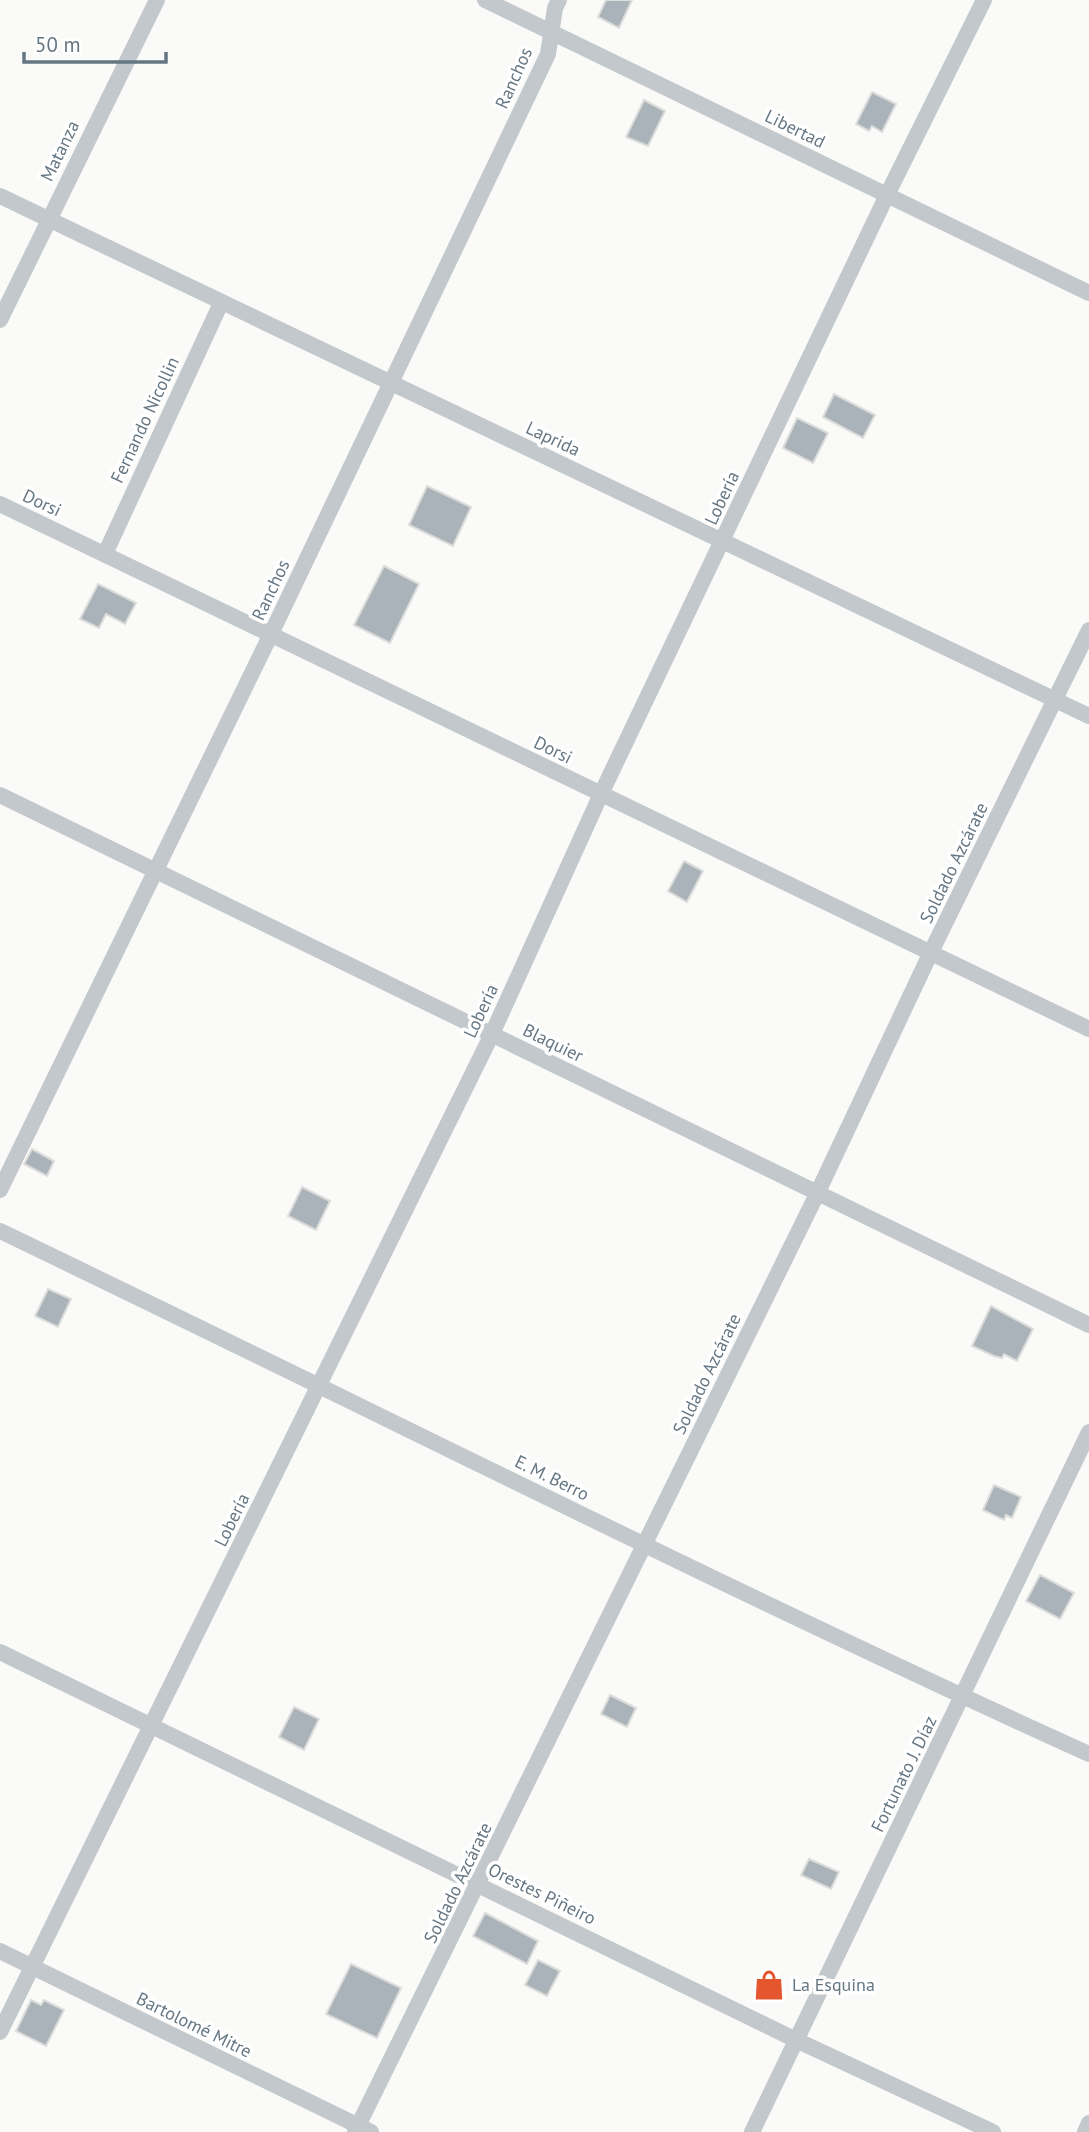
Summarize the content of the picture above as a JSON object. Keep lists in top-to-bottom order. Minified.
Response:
{"streets":{"street":["Ranchos","Libertad","Matanza","Fernando Nicollin","Laprida","Lobería","Dorsi","Soldado Azcárate","Blaquier","E. M. Berro","Fortunato J. Díaz","Orestes Piñeiro","Bartolomé Mitre"]},"crossings":[["Ranchos","Libertad"],["Ranchos","Laprida"],["Ranchos","Dorsi"],["Ranchos","Blaquier"],["Libertad","Lobería"],["Matanza","Laprida"],["Fernando Nicollin","Laprida"],["Fernando Nicollin","Dorsi"],["Laprida","Lobería"],["Laprida","Soldado Azcárate"],["Lobería","Dorsi"],["Lobería","Blaquier"],["Lobería","E. M. Berro"],["Lobería","Orestes Piñeiro"],["Lobería","Bartolomé Mitre"],["Dorsi","Soldado Azcárate"],["Soldado Azcárate","Blaquier"],["Soldado Azcárate","E. M. Berro"],["Soldado Azcárate","Orestes Piñeiro"],["Soldado Azcárate","Bartolomé Mitre"],["E. M. Berro","Fortunato J. Díaz"],["Fortunato J. Díaz","Orestes Piñeiro"]],"places":{"shop":["La Esquina"]},"scale_bar":"50 m"}
